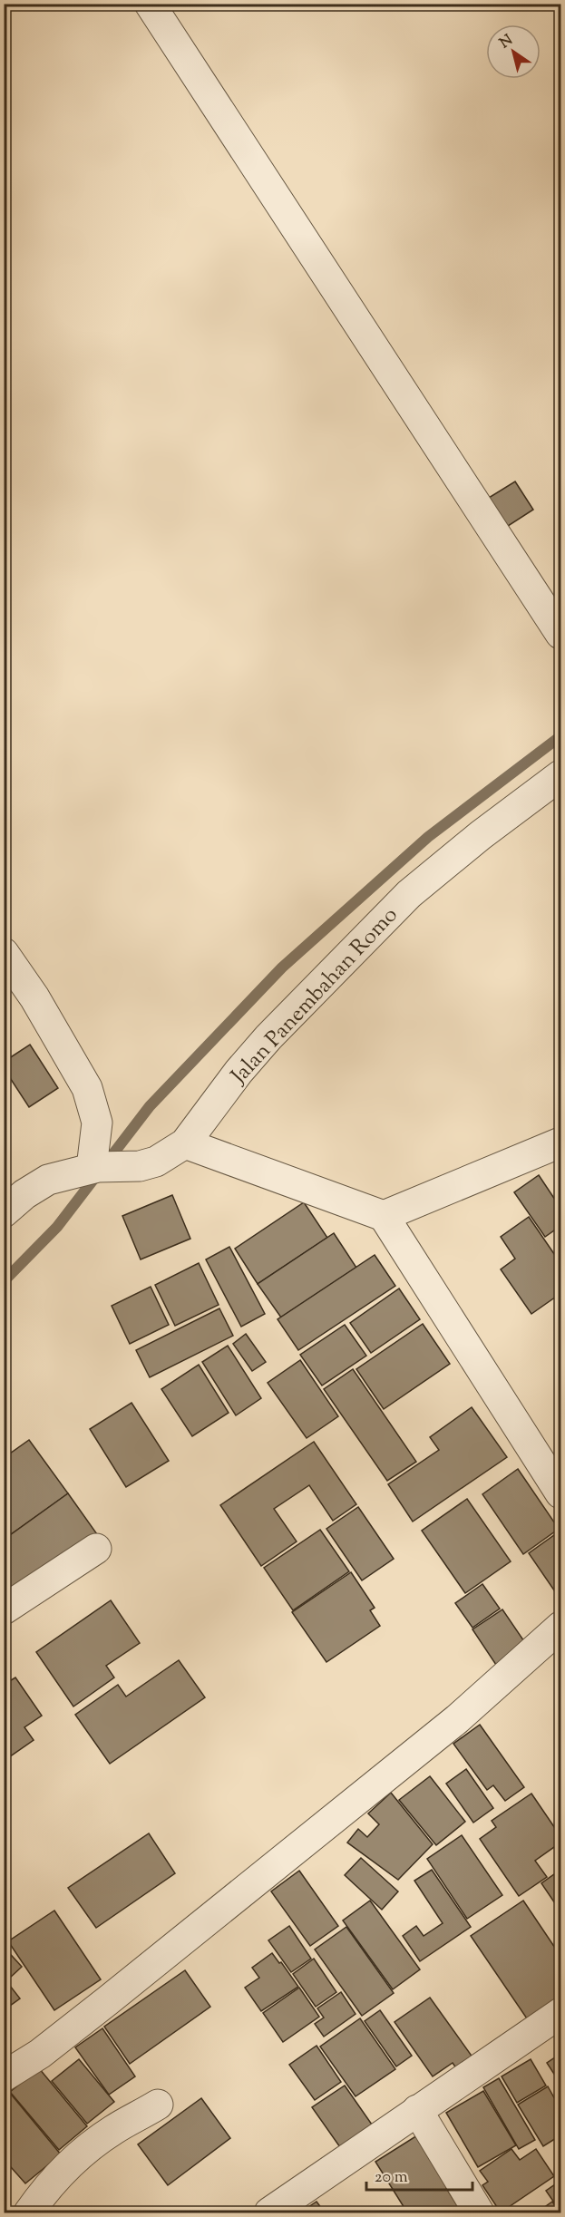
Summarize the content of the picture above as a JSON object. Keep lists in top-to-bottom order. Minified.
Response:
{"streets":{"street":["Jalan Panembahan Romo"]},"scale_bar":"20 m","north":"top left"}
